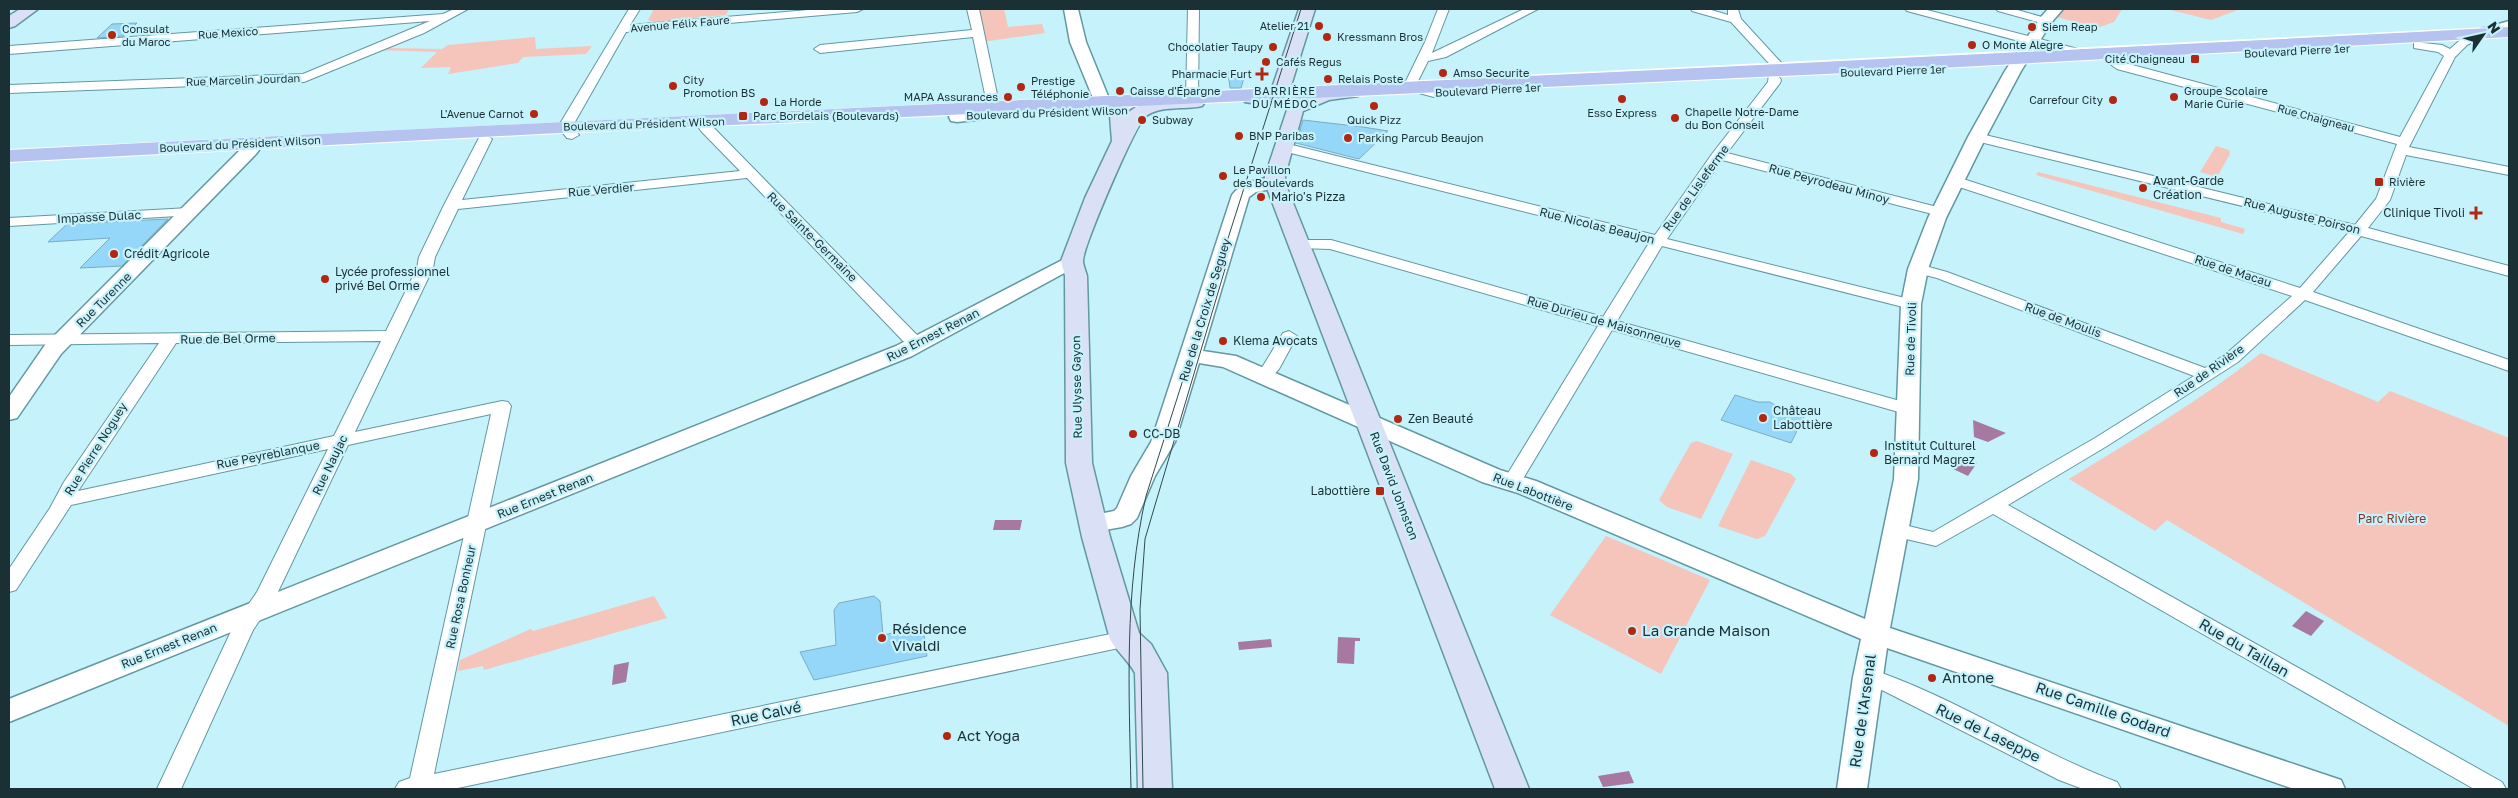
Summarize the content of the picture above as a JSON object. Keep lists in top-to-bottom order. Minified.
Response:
{"streets":{"main road":["Boulevard Pierre 1er","Boulevard du Président Wilson","Rue Ulysse Gayon","Rue David Johnston"],"street":["Avenue Félix Faure","Rue Mexico","Rue Marcelin Jourdan","Rue Chaigneau","Rue Peyrodeau Minoy","Rue de Lisleferme","Rue Verdier","Rue Auguste Poirson","Impasse Dulac","Rue Nicolas Beaujon","Rue Sainte-Germaine","Rue de Macau","Rue Turenne","Rue de la Croix de Seguey","Rue de Moulis","Rue Durieu de Maisonneuve","Rue Ernest Renan","Rue de Bel Orme","Rue de Tivoli","Rue de Rivière","Rue Pierre Noguey","Rue Peyreblanque","Rue Naujac","Rue Labottière","Rue Rosa Bonheur","Rue du Taillan","Rue Camille Godard","Rue de l'Arsenal","Rue Calvé","Rue de Laseppe"]},"crossings":[["Rue Mexico","Rue Marcelin Jourdan"],["Boulevard Pierre 1er","Boulevard du Président Wilson"],["Boulevard Pierre 1er","Rue Chaigneau"],["Boulevard Pierre 1er","Rue de Lisleferme"],["Boulevard Pierre 1er","Rue de Tivoli"],["Boulevard Pierre 1er","Rue de Rivière"],["Boulevard du Président Wilson","Rue Sainte-Germaine"],["Boulevard du Président Wilson","Rue Turenne"],["Boulevard du Président Wilson","Rue Ulysse Gayon"],["Boulevard du Président Wilson","Rue Naujac"],["Rue Chaigneau","Rue de Rivière"],["Rue Peyrodeau Minoy","Rue de Lisleferme"],["Rue Peyrodeau Minoy","Rue de Tivoli"],["Rue de Lisleferme","Rue Nicolas Beaujon"],["Rue de Lisleferme","Rue Durieu de Maisonneuve"],["Rue de Lisleferme","Rue Labottière"],["Rue Verdier","Rue Sainte-Germaine"],["Rue Verdier","Rue Naujac"],["Rue Auguste Poirson","Rue de Tivoli"],["Rue Auguste Poirson","Rue de Rivière"],["Impasse Dulac","Rue Turenne"],["Rue Nicolas Beaujon","Rue de Tivoli"],["Rue Sainte-Germaine","Rue Ernest Renan"],["Rue de Macau","Rue de Tivoli"],["Rue de Macau","Rue de Rivière"],["Rue Turenne","Rue de Bel Orme"],["Rue de la Croix de Seguey","Rue Ulysse Gayon"],["Rue de la Croix de Seguey","Rue David Johnston"],["Rue de la Croix de Seguey","Rue Labottière"],["Rue de Moulis","Rue de Tivoli"],["Rue de Moulis","Rue de Rivière"],["Rue Durieu de Maisonneuve","Rue de Tivoli"],["Rue Durieu de Maisonneuve","Rue David Johnston"],["Rue Ernest Renan","Rue Ulysse Gayon"],["Rue Ernest Renan","Rue Naujac"],["Rue Ernest Renan","Rue Rosa Bonheur"],["Rue de Bel Orme","Rue Pierre Noguey"],["Rue de Bel Orme","Rue Naujac"],["Rue de Tivoli","Rue de Rivière"],["Rue de Tivoli","Rue Labottière"],["Rue de Tivoli","Rue Camille Godard"],["Rue de Tivoli","Rue de l'Arsenal"],["Rue de Rivière","Rue du Taillan"],["Rue Ulysse Gayon","Rue Calvé"],["Rue Pierre Noguey","Rue Peyreblanque"],["Rue Peyreblanque","Rue Naujac"],["Rue Peyreblanque","Rue Rosa Bonheur"],["Rue David Johnston","Rue Labottière"],["Rue Labottière","Rue Camille Godard"],["Rue Labottière","Rue de l'Arsenal"],["Rue Rosa Bonheur","Rue Calvé"],["Rue Camille Godard","Rue de l'Arsenal"],["Rue de l'Arsenal","Rue de Laseppe"]],"districts":["BARRIÈRE DU MÉDOC"],"parks":["Parc Rivière"],"places":{"other":["Atelier 21","Siem Reap","Consulat du Maroc","Kressmann Bros","O Monte Alegre","Chocolatier Taupy","Cafés Regus","Amso Securite","Relais Poste","City Promotion BS","Prestige Téléphonie","Caisse d'Épargne","MAPA Assurances","Groupe Scolaire Marie Curie","Esso Express","Carrefour City","La Horde","Quick Pizz","L'Avenue Carnot","Chapelle Notre-Dame du Bon Conseil","Subway","BNP Paribas","Parking Parcub Beaujon","Le Pavillon des Boulevards","Avant-Garde Création","Mario's Pizza","Crédit Agricole","Lycée professionnel privé Bel Orme","Klema Avocats","Château Labottière","Zen Beauté","CC-DB","Institut Culturel Bernard Magrez","La Grande Maison","Résidence Vivaldi","Antone","Act Yoga"],"transit":["Cité Chaigneau","Parc Bordelais (Boulevards)","Rivière","Labottière"],"health":["Pharmacie Furt","Clinique Tivoli"]},"north":"top right"}
